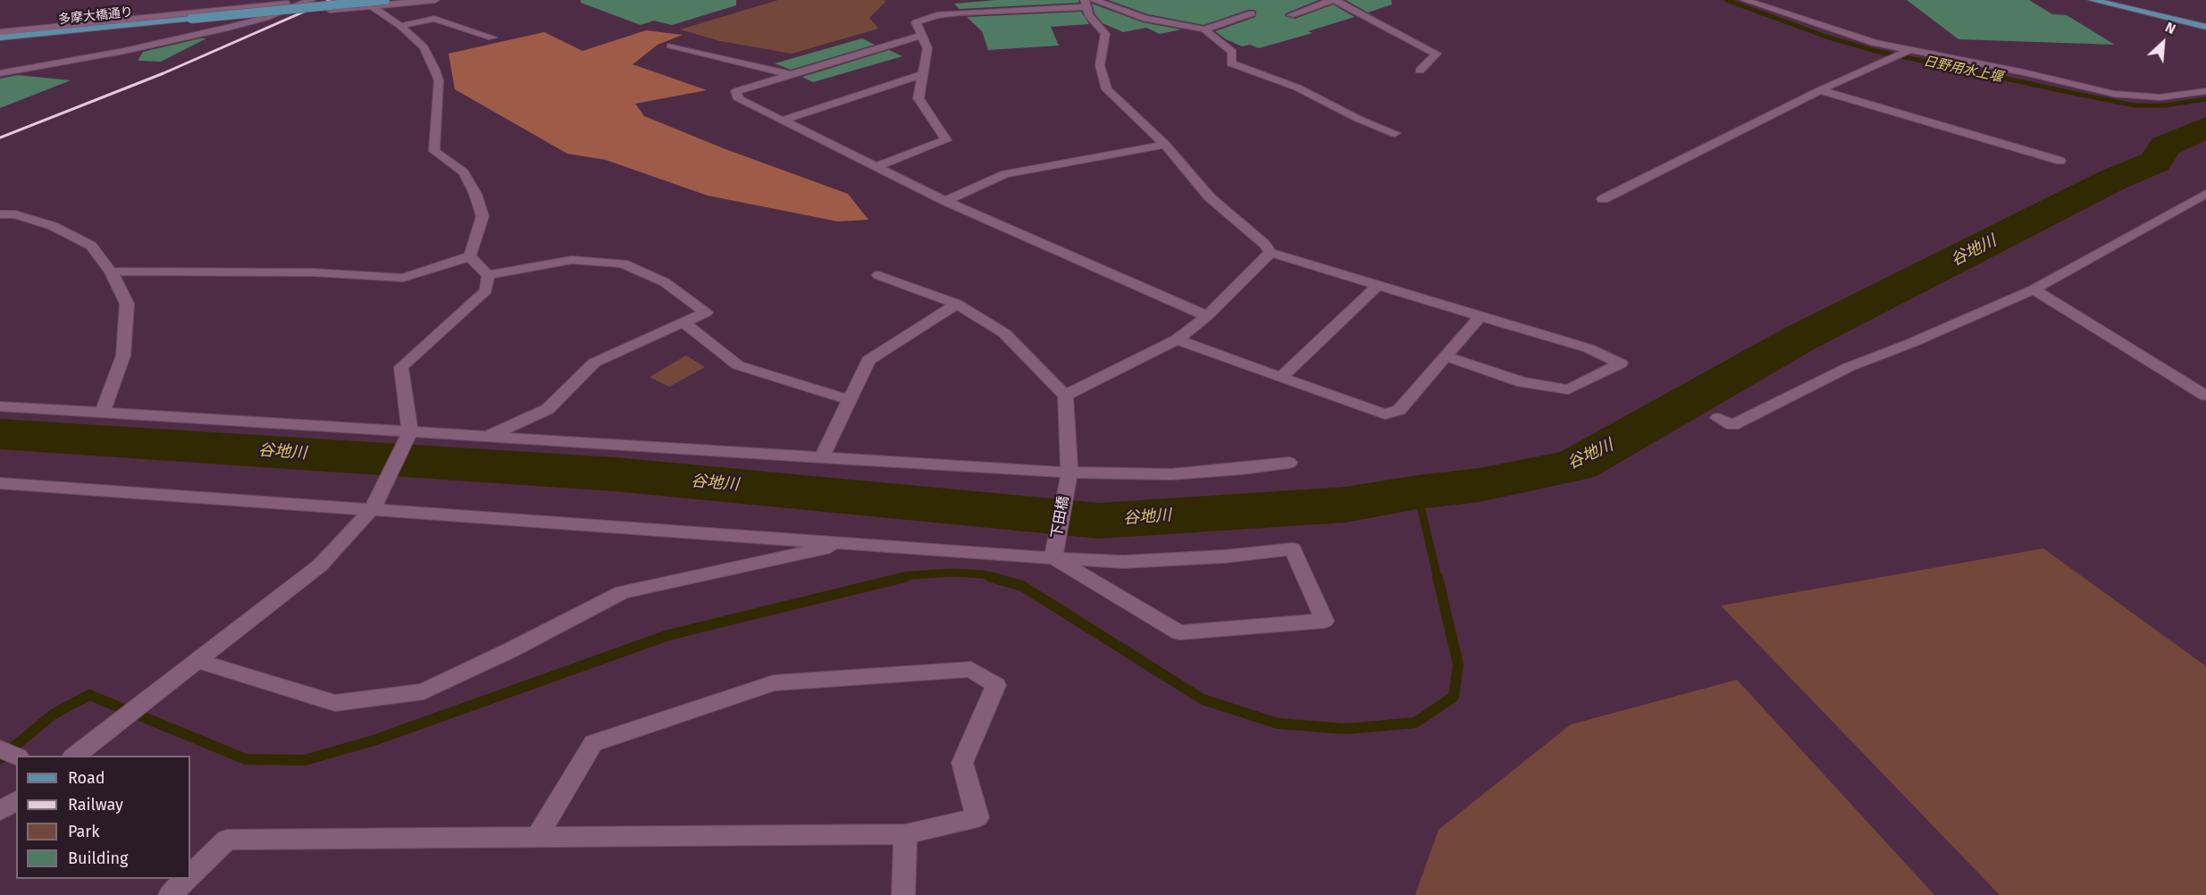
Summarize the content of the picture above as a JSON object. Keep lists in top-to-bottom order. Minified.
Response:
{"streets":{"main road":["多摩大橋通り"],"street":["下田橋"]},"water":["日野用水上堰","谷地川"],"legend":["Road","Railway","Park","Building"],"north":"top right"}
